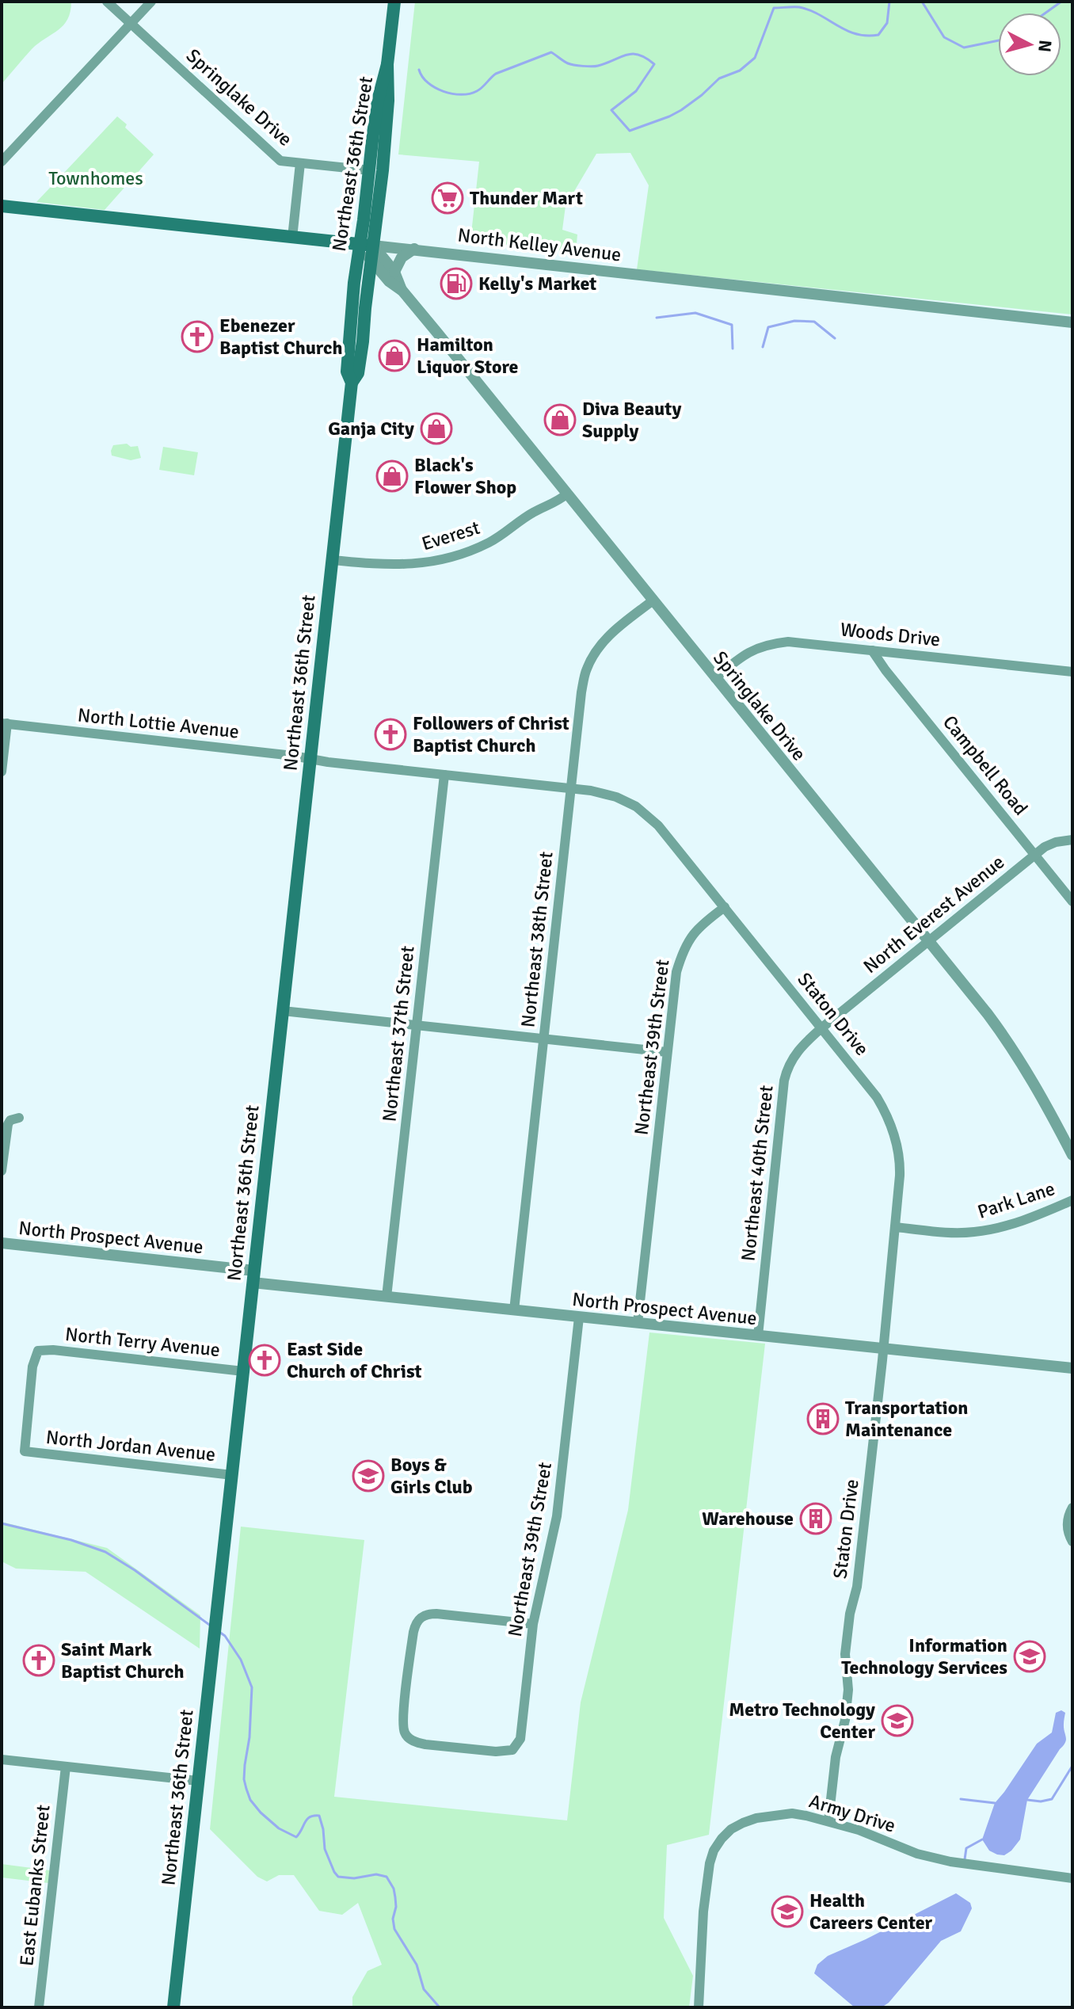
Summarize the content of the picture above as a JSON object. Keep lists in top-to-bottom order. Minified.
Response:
{"streets":{"main road":["Northeast 36th Street","North Kelley Avenue"],"street":["Springlake Drive","Everest","Woods Drive","North Lottie Avenue","Campbell Road","North Everest Avenue","Northeast 38th Street","Staton Drive","Northeast 37th Street","Northeast 39th Street","Northeast 40th Street","Park Lane","North Prospect Avenue","North Terry Avenue","North Jordan Avenue","Army Drive","East Eubanks Street"]},"crossings":[["Springlake Drive","Northeast 36th Street"],["Springlake Drive","North Kelley Avenue"],["Springlake Drive","Everest"],["Springlake Drive","Woods Drive"],["Springlake Drive","North Everest Avenue"],["Springlake Drive","Northeast 38th Street"],["Northeast 36th Street","North Kelley Avenue"],["Northeast 36th Street","Everest"],["Northeast 36th Street","North Lottie Avenue"],["Northeast 36th Street","Staton Drive"],["Northeast 36th Street","North Prospect Avenue"],["Northeast 36th Street","North Terry Avenue"],["Northeast 36th Street","North Jordan Avenue"],["Woods Drive","Campbell Road"],["North Lottie Avenue","Staton Drive"],["Campbell Road","North Everest Avenue"],["North Everest Avenue","Staton Drive"],["North Everest Avenue","Northeast 40th Street"],["Northeast 38th Street","Staton Drive"],["Northeast 38th Street","North Prospect Avenue"],["Staton Drive","Northeast 37th Street"],["Staton Drive","Northeast 39th Street"],["Staton Drive","Northeast 40th Street"],["Staton Drive","Park Lane"],["Staton Drive","North Prospect Avenue"],["Staton Drive","Army Drive"],["Northeast 37th Street","North Prospect Avenue"],["Northeast 39th Street","North Prospect Avenue"],["Northeast 40th Street","North Prospect Avenue"],["North Terry Avenue","North Jordan Avenue"]],"parks":["Townhomes"],"places":{"supermarket":["Thunder Mart"],"fuel station":["Kelly's Market"],"church":["Ebenezer Baptist Church","Followers of Christ Baptist Church","East Side Church of Christ","Saint Mark Baptist Church"],"shop":["Hamilton Liquor Store","Diva Beauty Supply","Ganja City","Black's Flower Shop"],"building":["Transportation Maintenance","Warehouse"],"school or university":["Boys & Girls Club","Information Technology Services","Metro Technology Center","Health Careers Center"]},"north":"right"}
